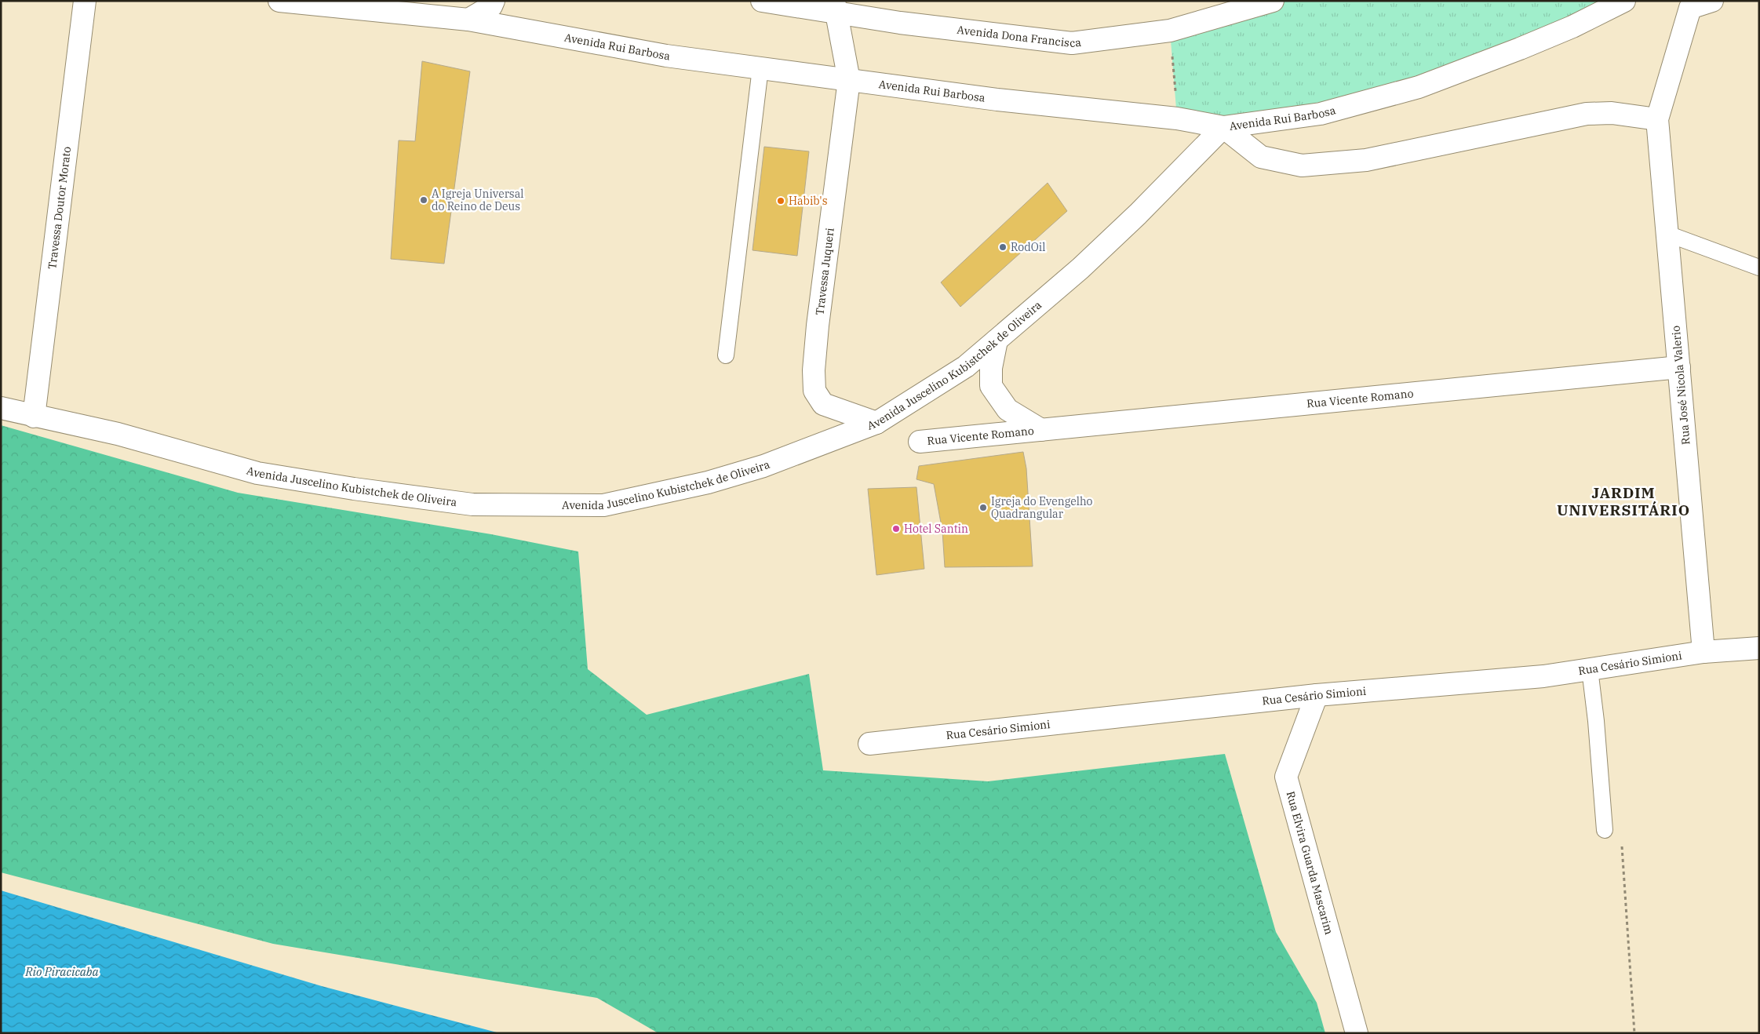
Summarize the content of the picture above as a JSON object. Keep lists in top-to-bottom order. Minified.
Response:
{"streets":{"street":["Avenida Dona Francisca","Avenida Rui Barbosa","Travessa Doutor Morato","Travessa Juqueri","Avenida Juscelino Kubistchek de Oliveira","Rua José Nicola Valerio","Rua Vicente Romano","Rua Cesário Simioni","Rua Elvira Guarda Mascarim"]},"crossings":[["Avenida Dona Francisca","Travessa Juqueri"],["Avenida Rui Barbosa","Travessa Juqueri"],["Avenida Rui Barbosa","Avenida Juscelino Kubistchek de Oliveira"],["Travessa Doutor Morato","Avenida Juscelino Kubistchek de Oliveira"],["Travessa Juqueri","Avenida Juscelino Kubistchek de Oliveira"],["Avenida Juscelino Kubistchek de Oliveira","Rua Vicente Romano"],["Rua José Nicola Valerio","Rua Vicente Romano"],["Rua José Nicola Valerio","Rua Cesário Simioni"],["Rua Cesário Simioni","Rua Elvira Guarda Mascarim"]],"districts":["JARDIM UNIVERSITÁRIO"],"water":["Rio Piracicaba"],"places":["A Igreja Universal do Reino de Deus","Habib's","RodOil","Igreja do Evengelho Quadrangular","Hotel Santin"]}
